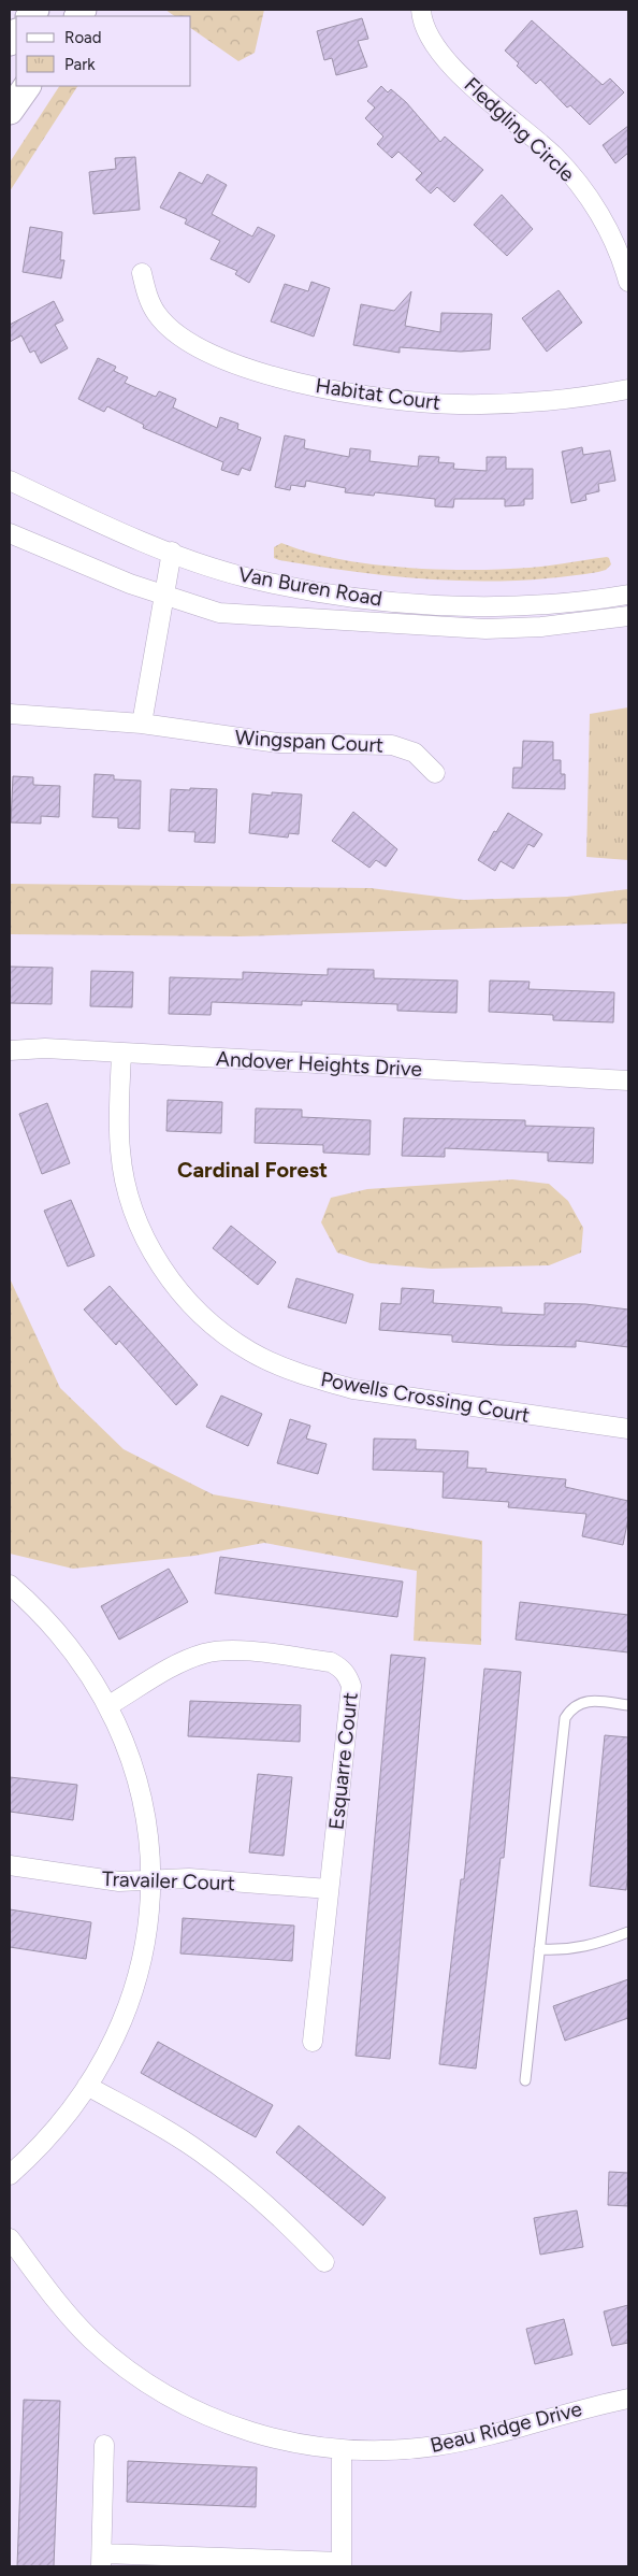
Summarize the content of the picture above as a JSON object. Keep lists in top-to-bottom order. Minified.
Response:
{"streets":{"street":["Fledgling Circle","Habitat Court","Van Buren Road","Wingspan Court","Andover Heights Drive","Powells Crossing Court","Esquarre Court","Travailer Court","Beau Ridge Drive"]},"crossings":[["Andover Heights Drive","Powells Crossing Court"],["Esquarre Court","Travailer Court"]],"districts":["Cardinal Forest"],"legend":["Road","Park"]}
